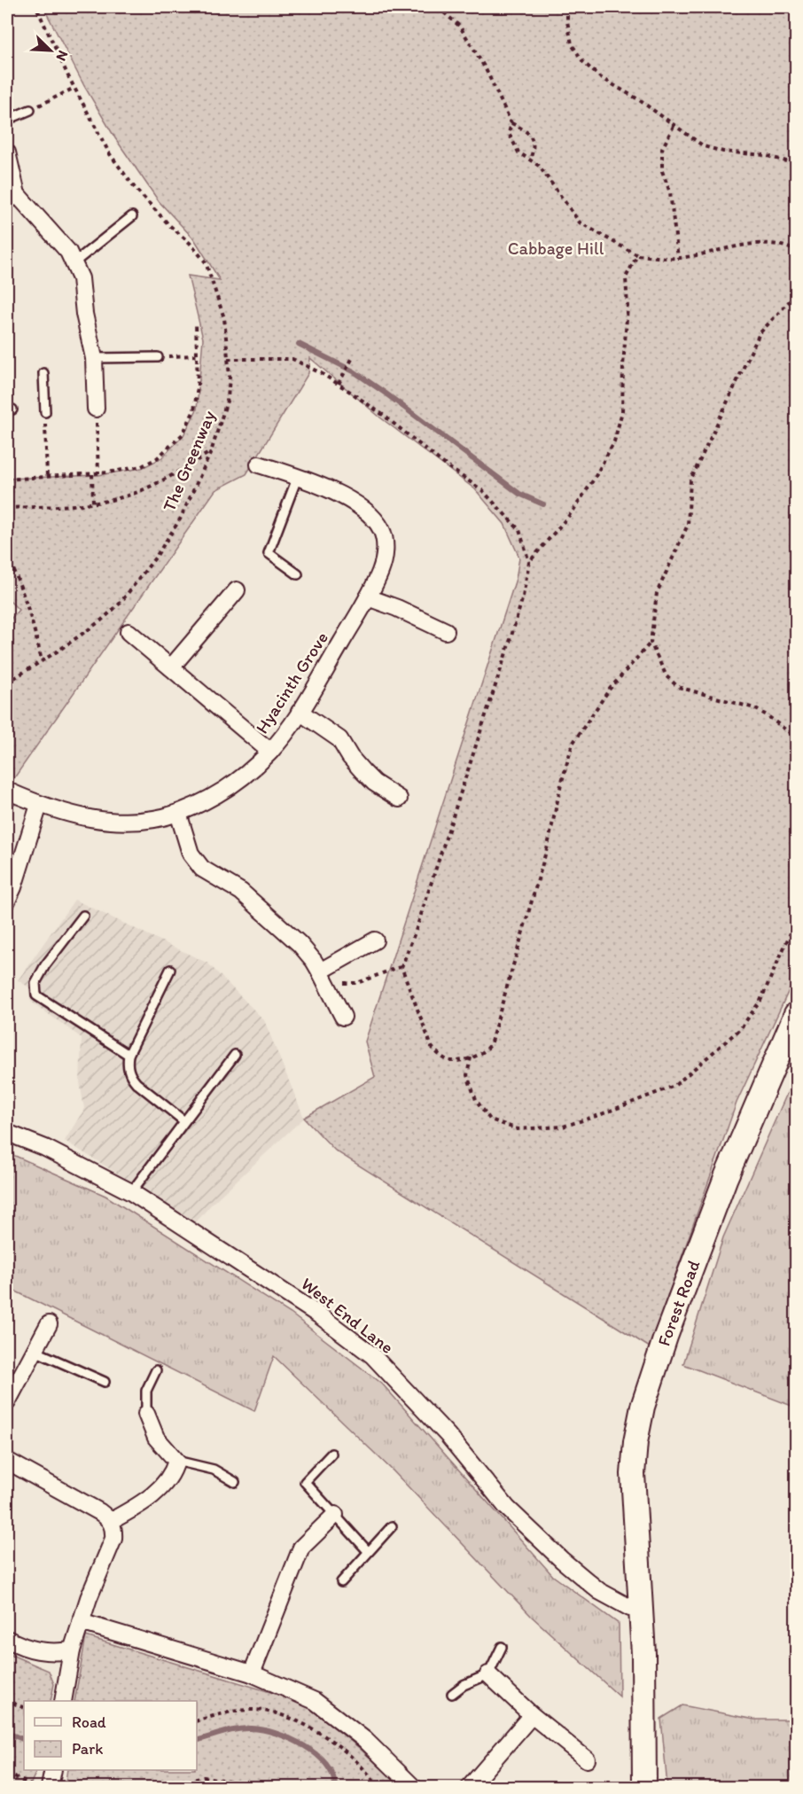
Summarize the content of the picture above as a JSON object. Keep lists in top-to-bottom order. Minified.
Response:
{"streets":{"main road":["Forest Road"],"street":["Hyacinth Grove","West End Lane"],"path":["The Greenway"]},"crossings":[["Forest Road","West End Lane"]],"parks":["Cabbage Hill"],"legend":["Road","Park"],"north":"bottom right"}
